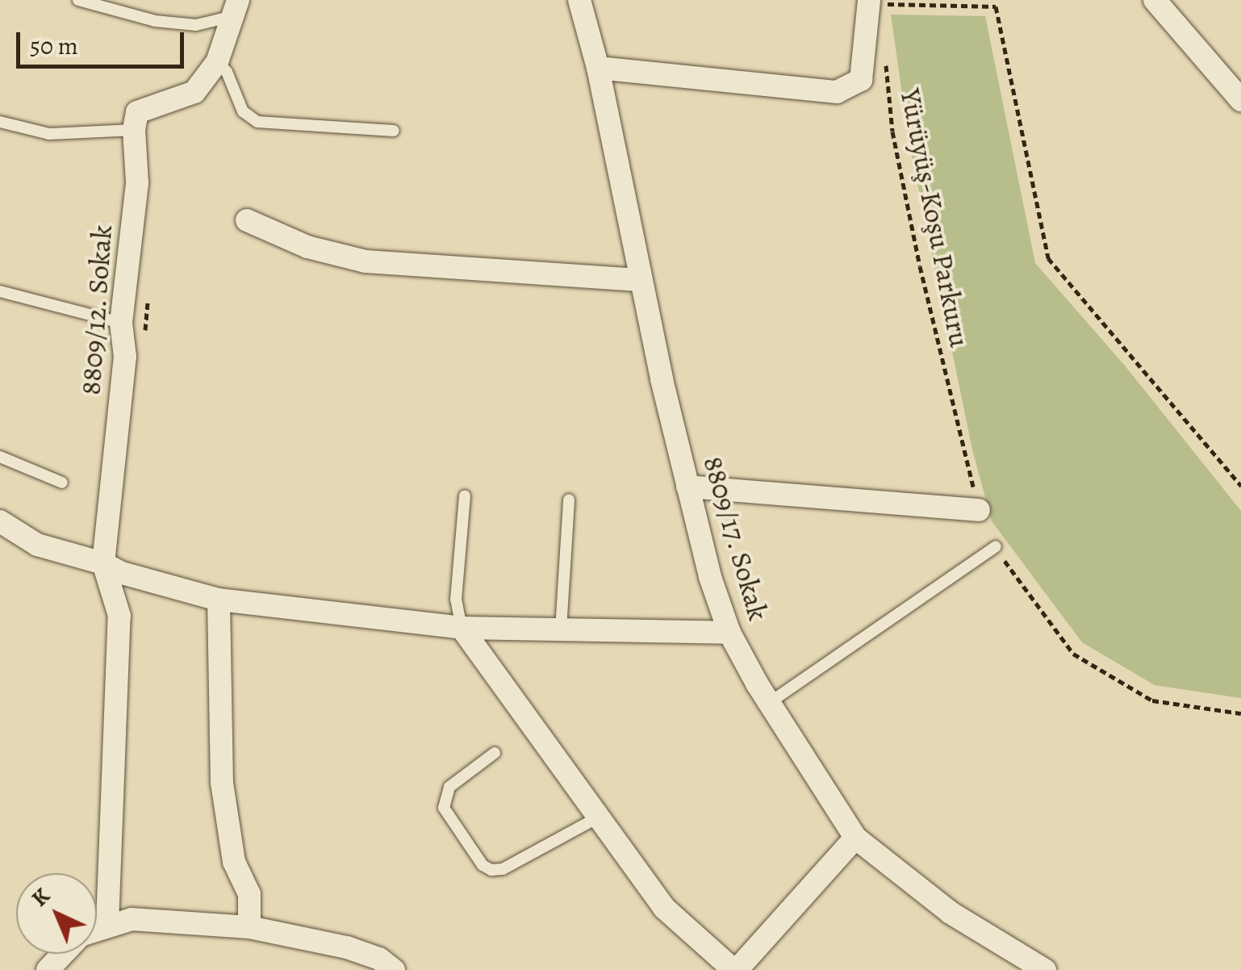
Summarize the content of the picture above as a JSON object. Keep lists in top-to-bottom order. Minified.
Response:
{"streets":{"street":["8809/12. Sokak","8809/17. Sokak"],"path":["Yürüyüş-Koşu Parkuru"]},"scale_bar":"50 m","north":"top left"}
